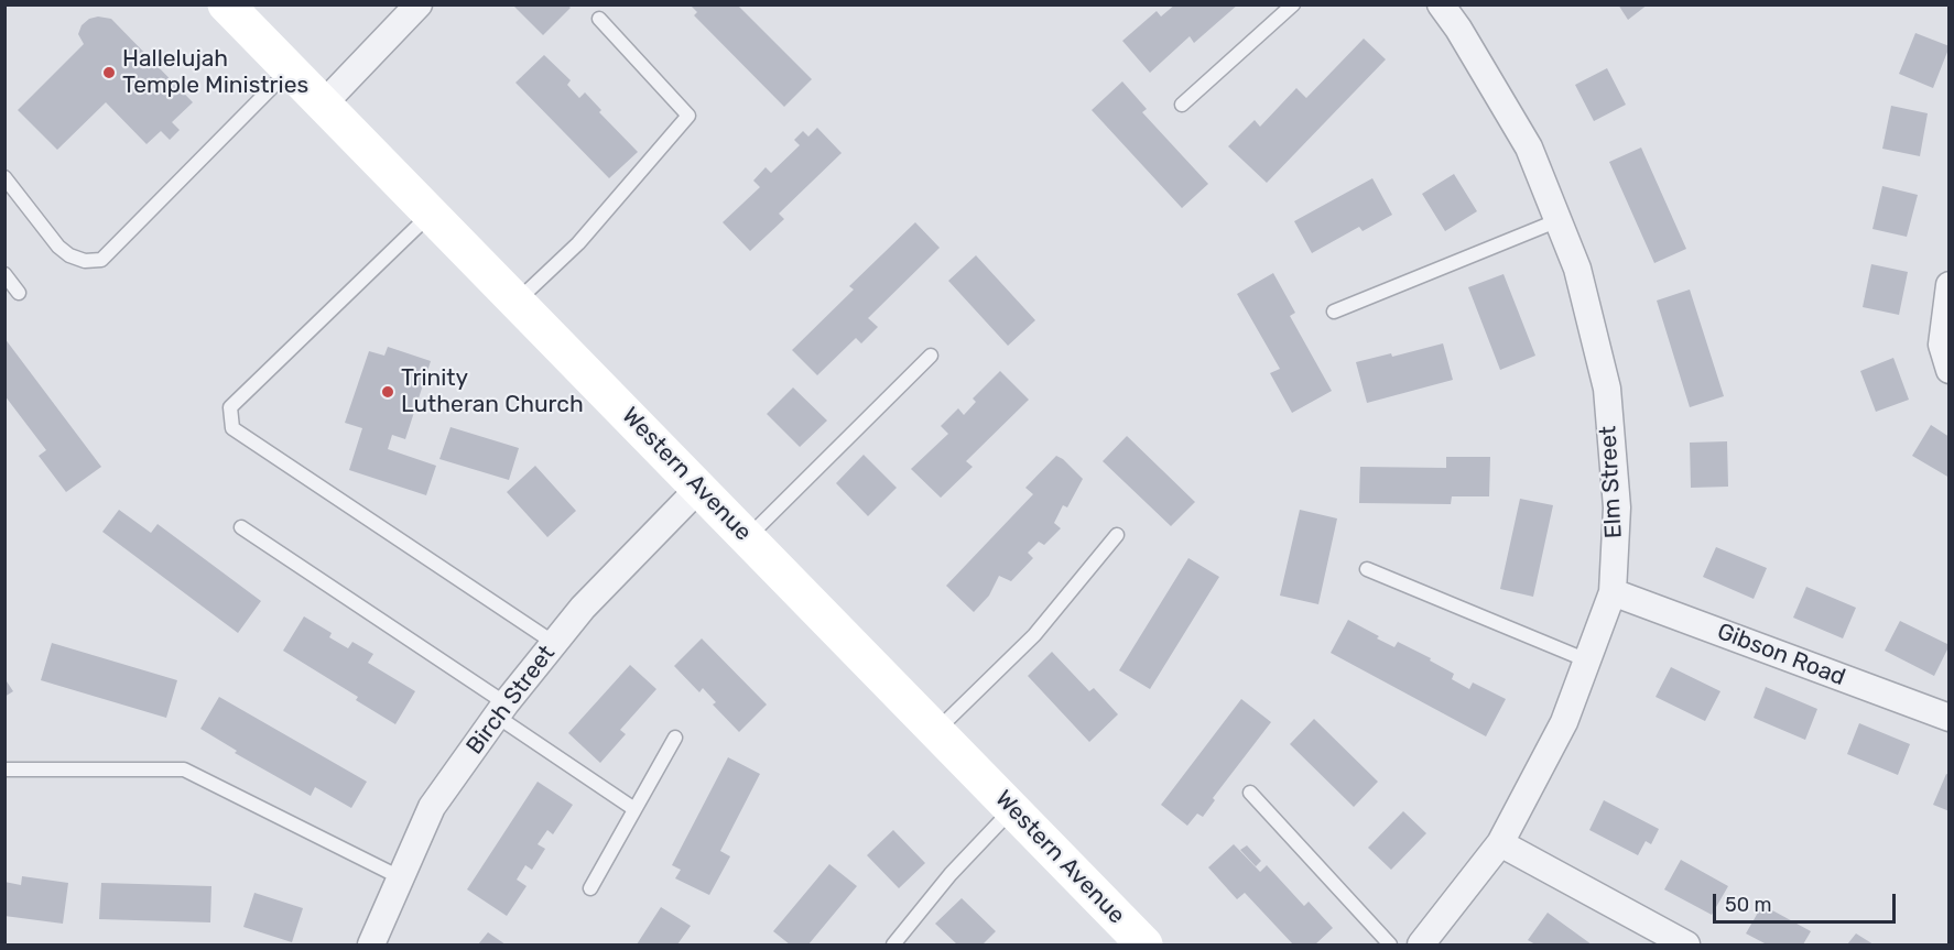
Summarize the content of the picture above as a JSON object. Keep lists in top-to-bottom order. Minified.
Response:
{"streets":{"main road":["Western Avenue"],"street":["Elm Street","Gibson Road","Birch Street"]},"crossings":[["Western Avenue","Birch Street"],["Elm Street","Gibson Road"]],"places":["Hallelujah Temple Ministries","Trinity Lutheran Church"],"scale_bar":"50 m"}
